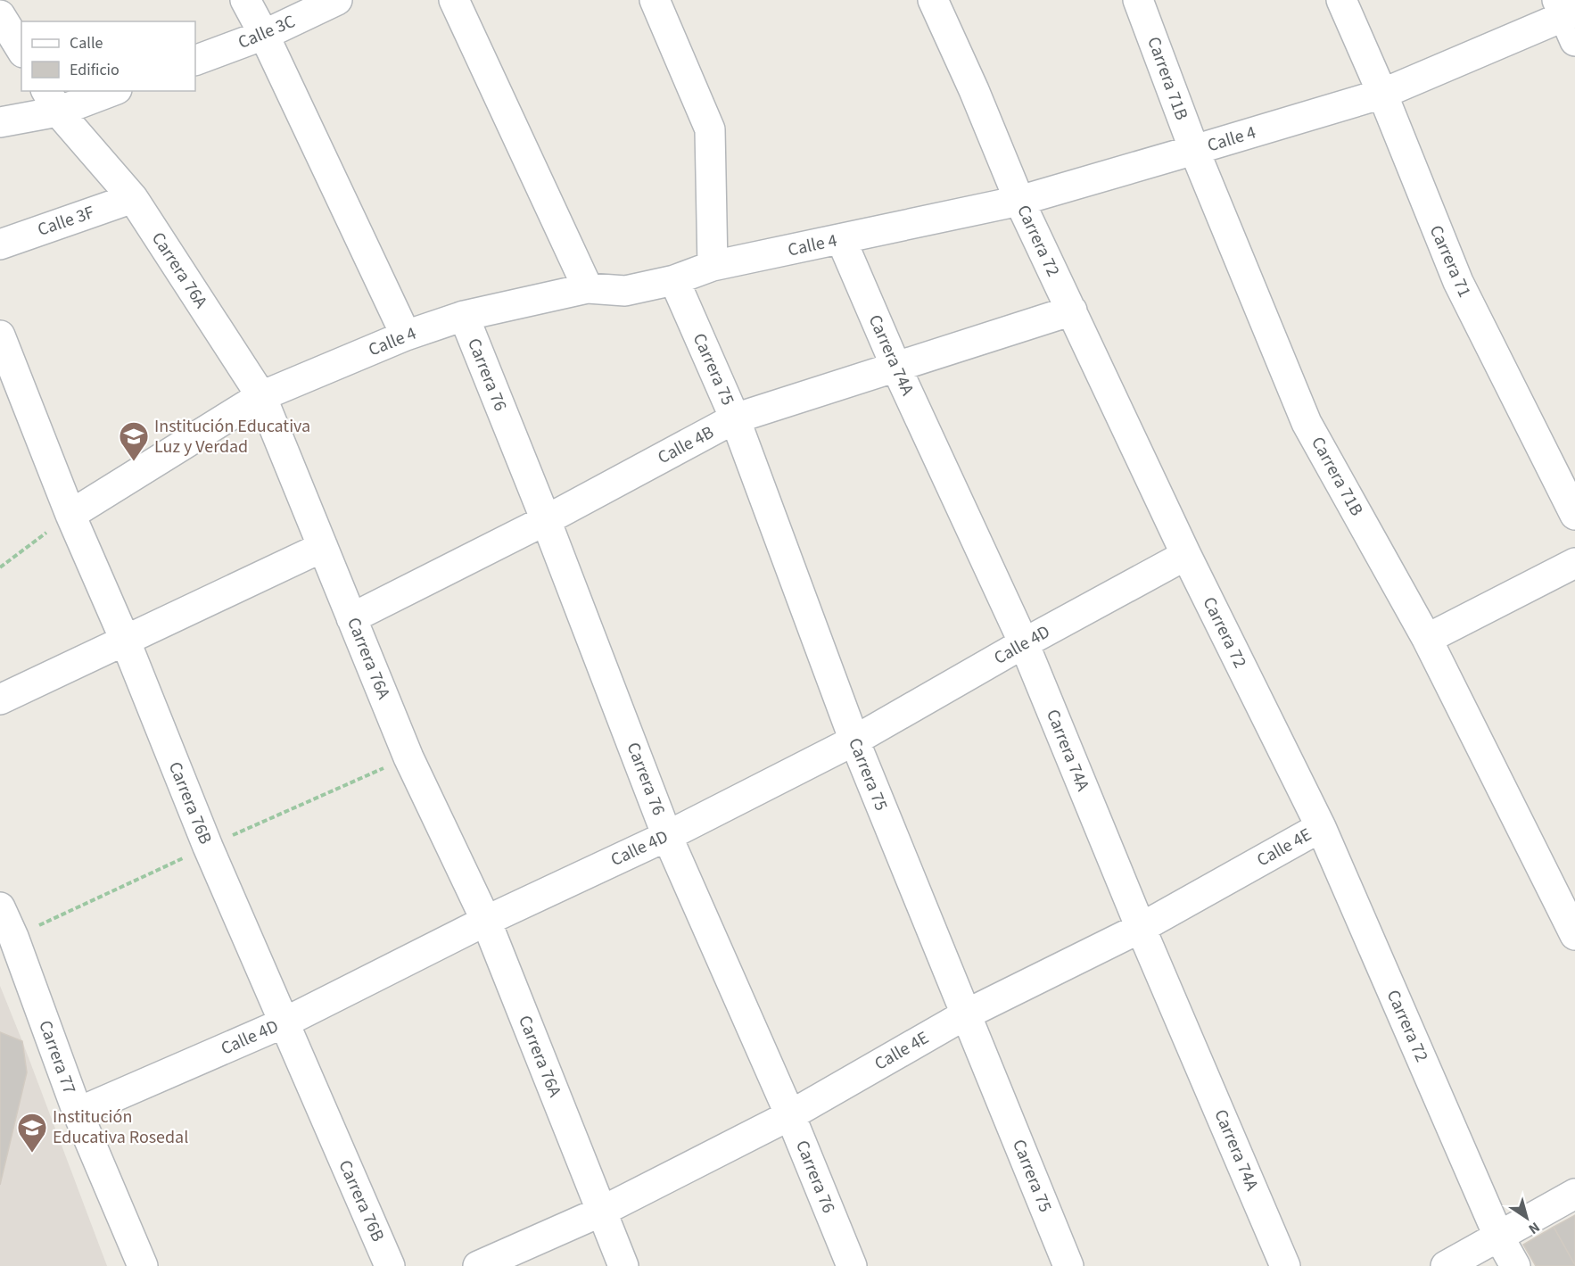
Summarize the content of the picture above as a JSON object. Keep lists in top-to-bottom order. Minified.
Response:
{"streets":{"street":["Calle 3C","Carrera 71B","Calle 4","Calle 3F","Carrera 72","Carrera 71","Carrera 76A","Carrera 74A","Carrera 75","Carrera 76","Calle 4B","Calle 4D","Carrera 76B","Calle 4E","Carrera 77"]},"crossings":[["Carrera 71B","Calle 4"],["Calle 4","Carrera 72"],["Calle 4","Carrera 71"],["Calle 4","Carrera 76A"],["Calle 4","Carrera 74A"],["Calle 4","Carrera 75"],["Calle 4","Carrera 76"],["Calle 4","Carrera 76B"],["Calle 3F","Carrera 76A"],["Carrera 72","Calle 4B"],["Carrera 72","Calle 4D"],["Carrera 72","Calle 4E"],["Carrera 76A","Calle 4B"],["Carrera 76A","Calle 4D"],["Carrera 76A","Calle 4E"],["Carrera 74A","Calle 4B"],["Carrera 74A","Calle 4D"],["Carrera 74A","Calle 4E"],["Carrera 75","Calle 4B"],["Carrera 75","Calle 4D"],["Carrera 75","Calle 4E"],["Carrera 76","Calle 4B"],["Carrera 76","Calle 4D"],["Carrera 76","Calle 4E"],["Calle 4D","Carrera 76B"],["Calle 4D","Carrera 77"]],"places":{"school or university":["Institución Educativa Luz y Verdad","Institución Educativa Rosedal"]},"legend":["Calle","Edificio"],"north":"bottom right"}
